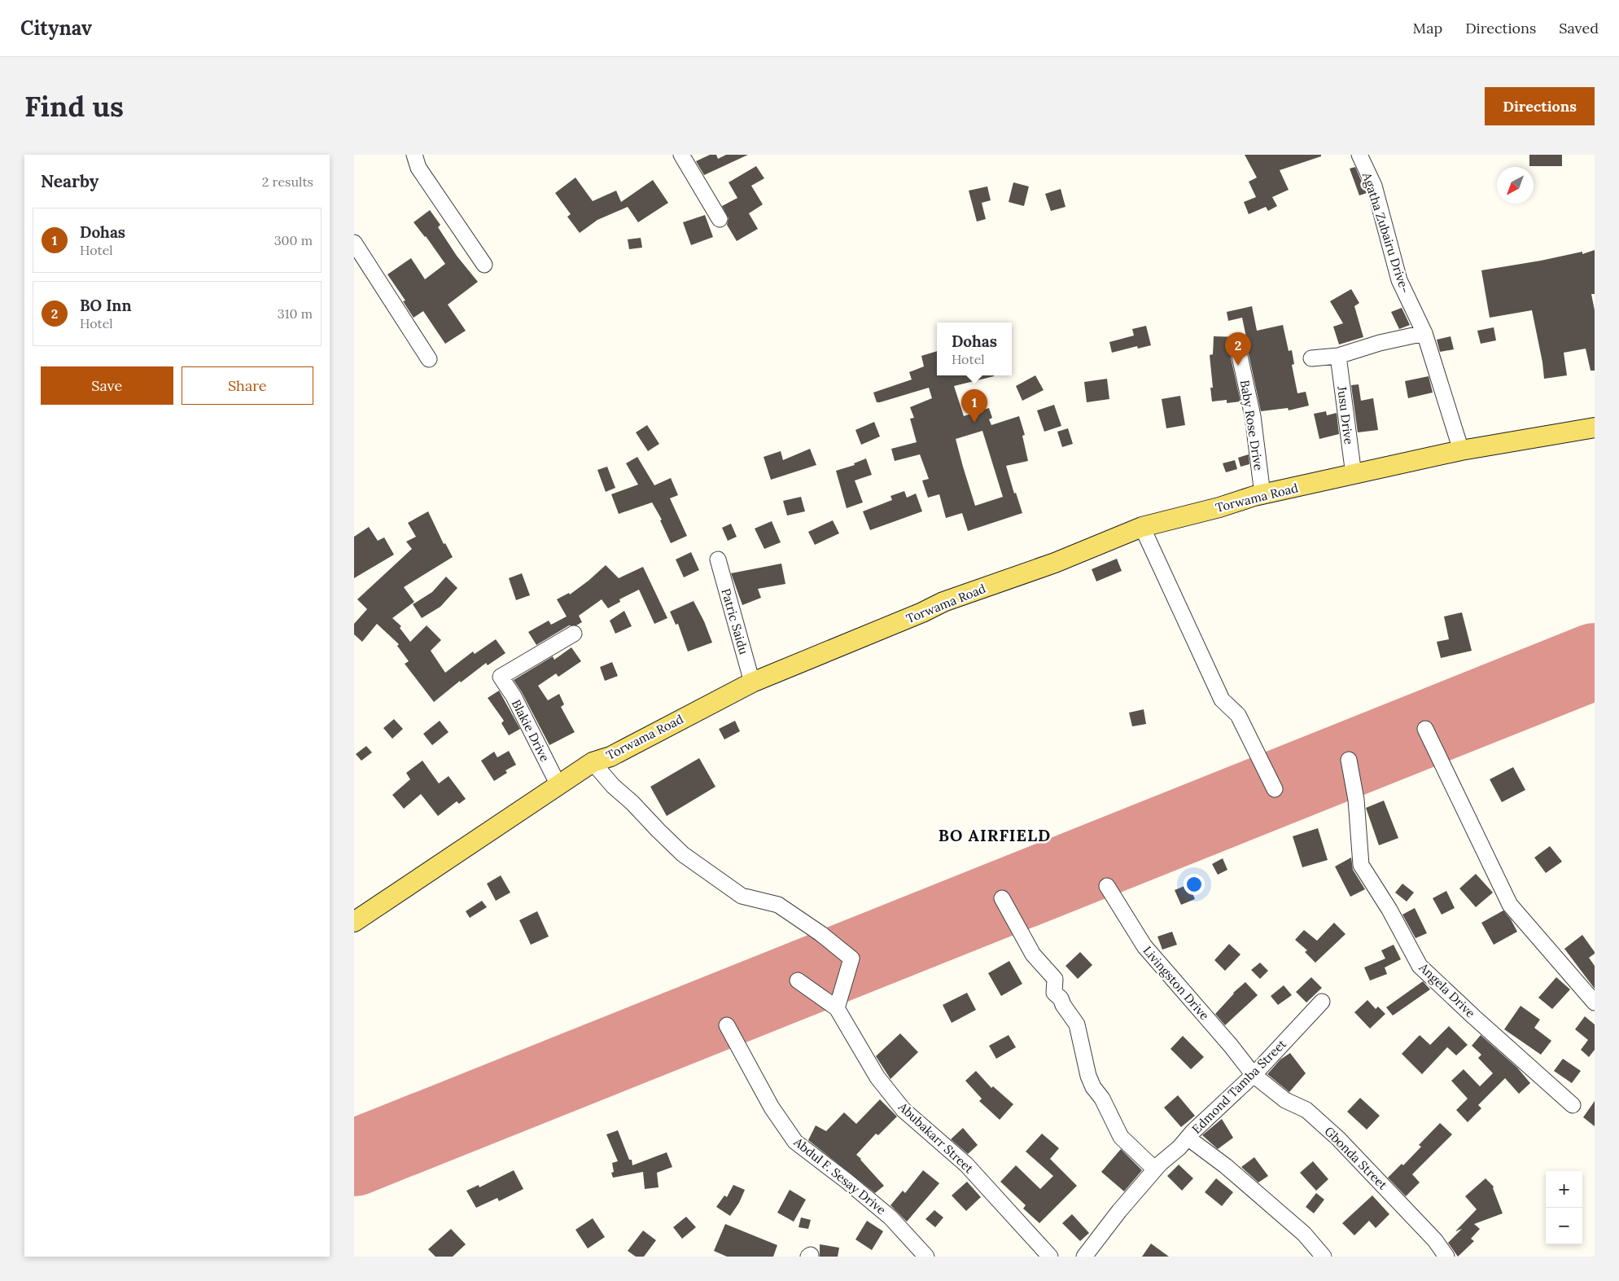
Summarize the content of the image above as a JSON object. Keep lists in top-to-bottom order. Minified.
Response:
{"streets":{"main road":["Torwama Road"],"street":["Agatha Zubairu Drive-","Jusu Drive","Baby Rose Drive","Patric Saidu","Blakie Drive","Livingston Drive","Angela Drive","Edmond Tamba Street","Abubakarr Street","Gbonda Street","Abdul F. Sesay Drive"]},"crossings":[["Agatha Zubairu Drive-","Torwama Road"],["Jusu Drive","Torwama Road"],["Baby Rose Drive","Torwama Road"],["Torwama Road","Patric Saidu"],["Torwama Road","Blakie Drive"],["Livingston Drive","Edmond Tamba Street"],["Livingston Drive","Gbonda Street"],["Edmond Tamba Street","Gbonda Street"]],"districts":["BO AIRFIELD"],"north":"bottom left","page":{"header":"Citynav","nav":["Map","Directions","Saved"],"buttons":["Directions",["Save","Share"]],"title":"Find us","heading":["Nearby","2 results"],"list":[{"mark":"1","name":"Dohas","note":"Hotel","value":"300 m"},{"mark":"2","name":"BO Inn","note":"Hotel","value":"310 m"}],"popup":["Dohas","Hotel"],"pins":["2","1"],"map_buttons":["+","−"]}}
